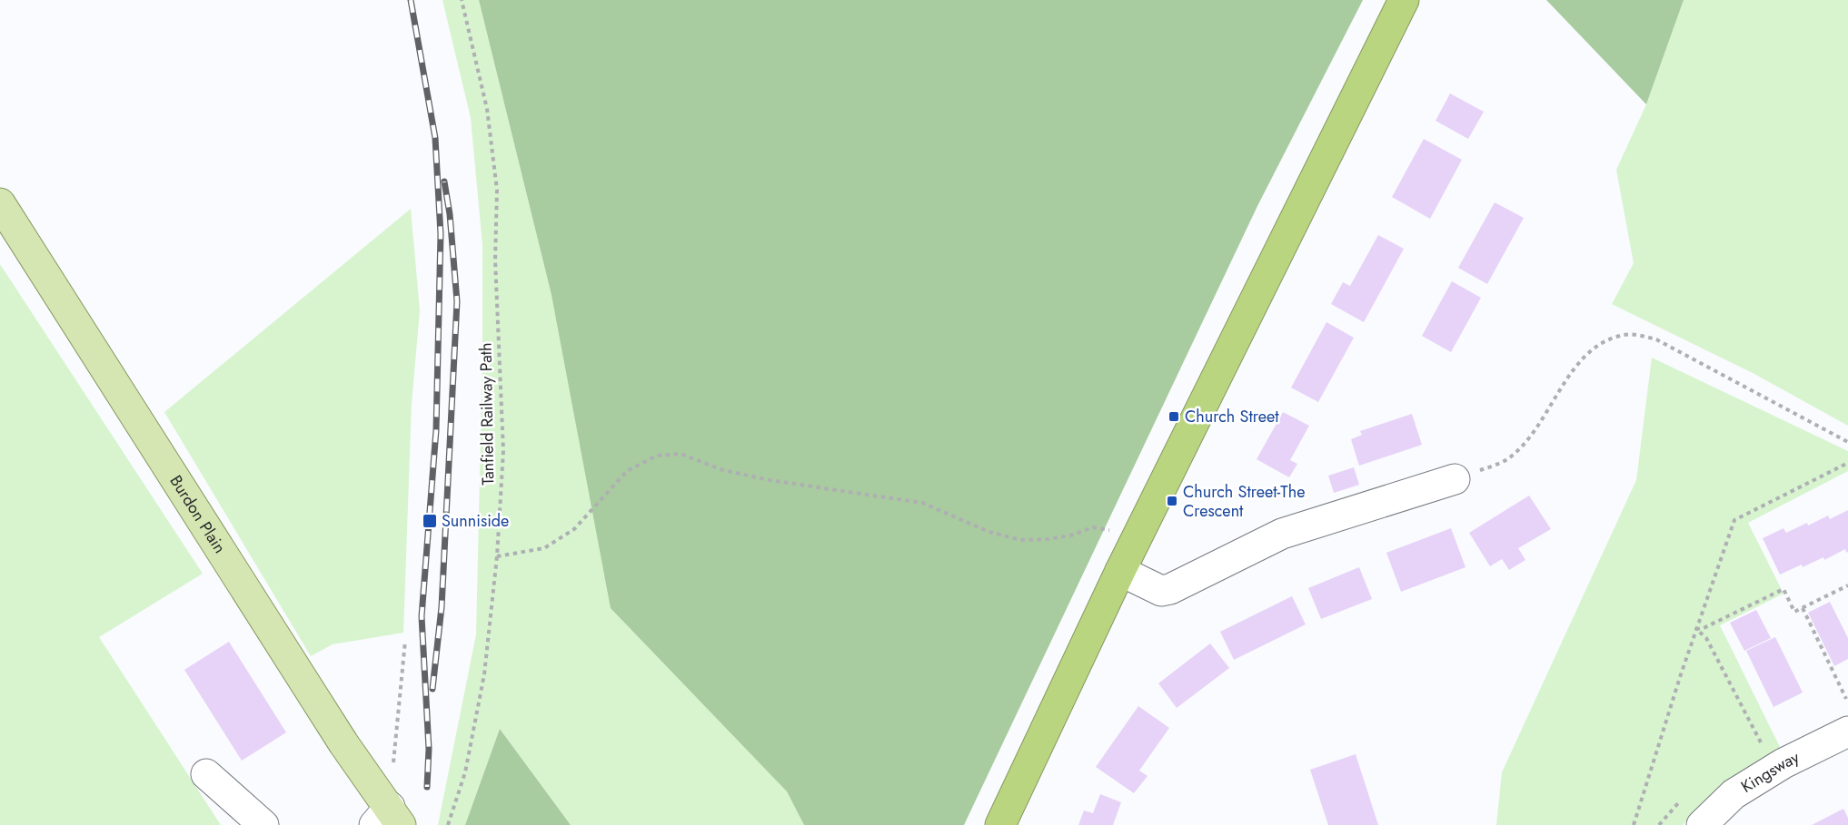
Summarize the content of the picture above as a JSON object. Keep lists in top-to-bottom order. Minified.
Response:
{"streets":{"main road":["Burdon Plain"],"street":["Kingsway"],"path":["Tanfield Railway Path"]},"places":{"transit":["Church Street","Church Street-The Crescent","Sunniside"]}}
